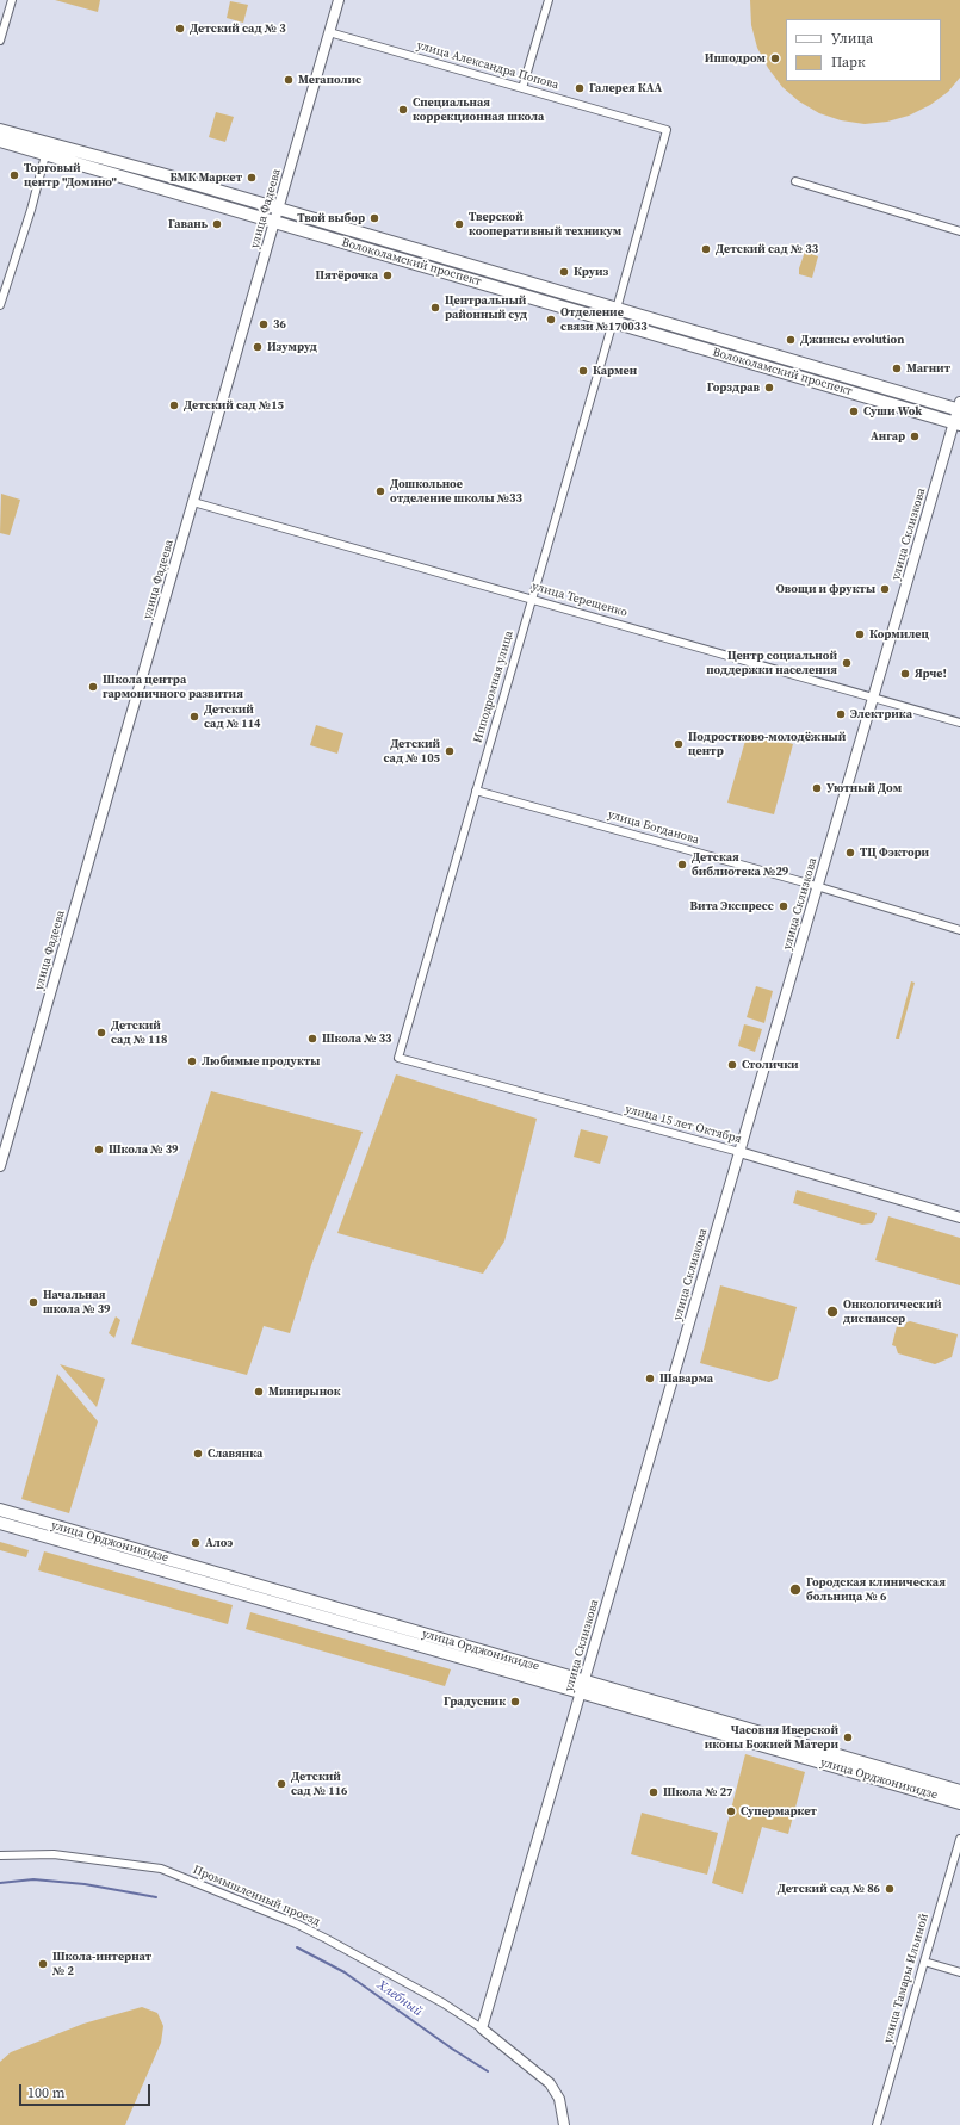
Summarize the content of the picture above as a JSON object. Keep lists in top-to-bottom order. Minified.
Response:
{"streets":{"main road":["Волоколамский проспект","улица Орджоникидзе"],"street":["улица Александра Попова","улица Фадеева","улица Склизкова","улица Терещенко","Ипподромная улица","улица Богданова","улица 15 лет Октября","Промышленный проезд","улица Тамары Ильиной"]},"crossings":[["улица Александра Попова","улица Фадеева"],["улица Александра Попова","Волоколамский проспект"],["улица Фадеева","Волоколамский проспект"],["улица Фадеева","улица Терещенко"],["Волоколамский проспект","улица Склизкова"],["Волоколамский проспект","Ипподромная улица"],["улица Склизкова","улица Терещенко"],["улица Склизкова","улица Богданова"],["улица Склизкова","улица 15 лет Октября"],["улица Склизкова","улица Орджоникидзе"],["улица Склизкова","Промышленный проезд"],["улица Терещенко","Ипподромная улица"],["Ипподромная улица","улица Богданова"],["Ипподромная улица","улица 15 лет Октября"]],"water":["Хлебный"],"places":["Детский сад № 3","Ипподром","Мегаполис","Галерея КАА","Специальная коррекционная школа","Торговый центр \"Домино\"","БМК Маркет","Твой выбор","Гавань","Тверской кооперативный техникум","Детский сад № 33","Круиз","Пятёрочка","Центральный районный суд","Отделение связи №170033","36","Джинсы evolution","Изумруд","Магнит","Кармен","Горздрав","Детский сад №15","Суши Wok","Ангар","Дошкольное отделение школы №33","Овощи и фрукты","Кормилец","Центр социальной поддержки населения","Ярче!","Школа центра гармоничного развития","Электрика","Детский сад № 114","Подростково-молодёжный центр","Детский сад № 105","Уютный Дом","ТЦ Фэктори","Детская библиотека №29","Вита Экспресс","Детский сад № 118","Школа № 33","Любимые продукты","Столички","Школа № 39","Начальная школа № 39","Онкологический диспансер","Шаварма","Минирынок","Славянка","Алоэ","Городская клиническая больница № 6","Градусник","Часовня Иверской иконы Божией Матери","Детский сад № 116","Школа № 27","Супермаркет","Детский сад № 86","Школа-интернат № 2"],"legend":["Улица","Парк"],"scale_bar":"100 m"}
